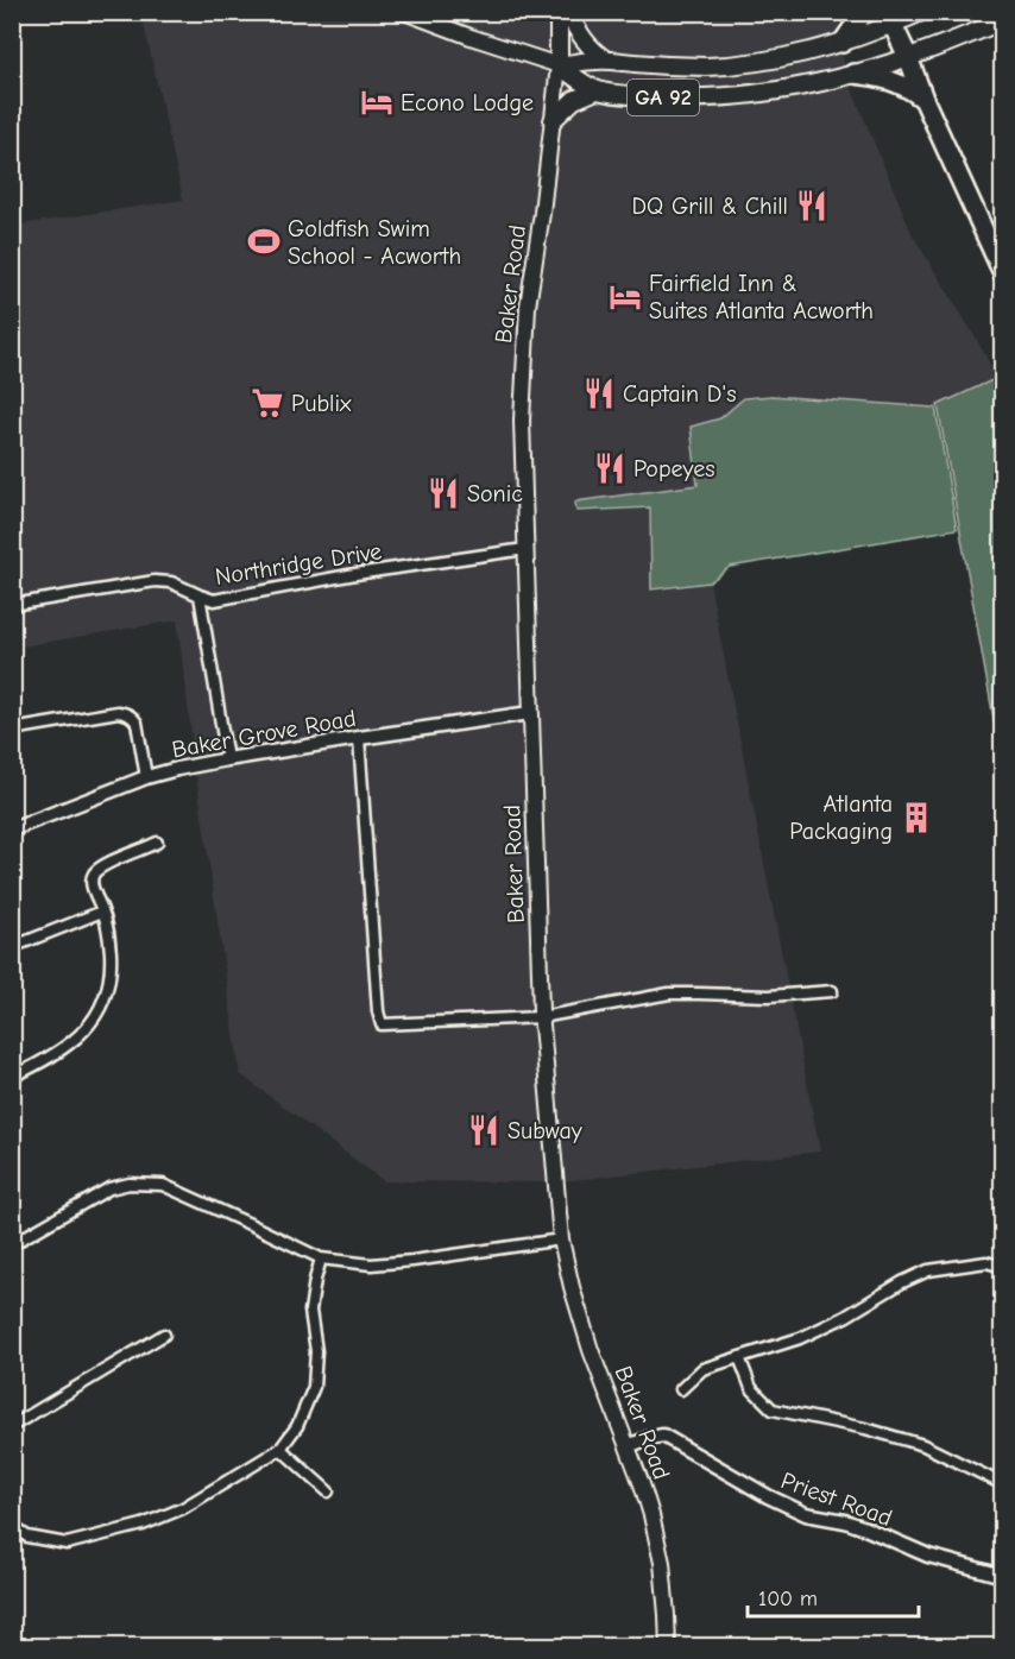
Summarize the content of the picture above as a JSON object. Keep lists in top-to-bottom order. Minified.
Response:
{"streets":{"main road":["GA 92","Baker Road"],"street":["Northridge Drive","Baker Grove Road","Priest Road"]},"crossings":[["GA 92","Baker Road"],["Baker Road","Northridge Drive"],["Baker Road","Baker Grove Road"],["Baker Road","Priest Road"],["Northridge Drive","Baker Grove Road"]],"places":{"hotel":["Econo Lodge","Fairfield Inn & Suites Atlanta Acworth"],"restaurant":["DQ Grill & Chill","Captain D's","Popeyes","Sonic","Subway"],"sports":["Goldfish Swim School - Acworth"],"supermarket":["Publix"],"building":["Atlanta Packaging"]},"scale_bar":"100 m"}
